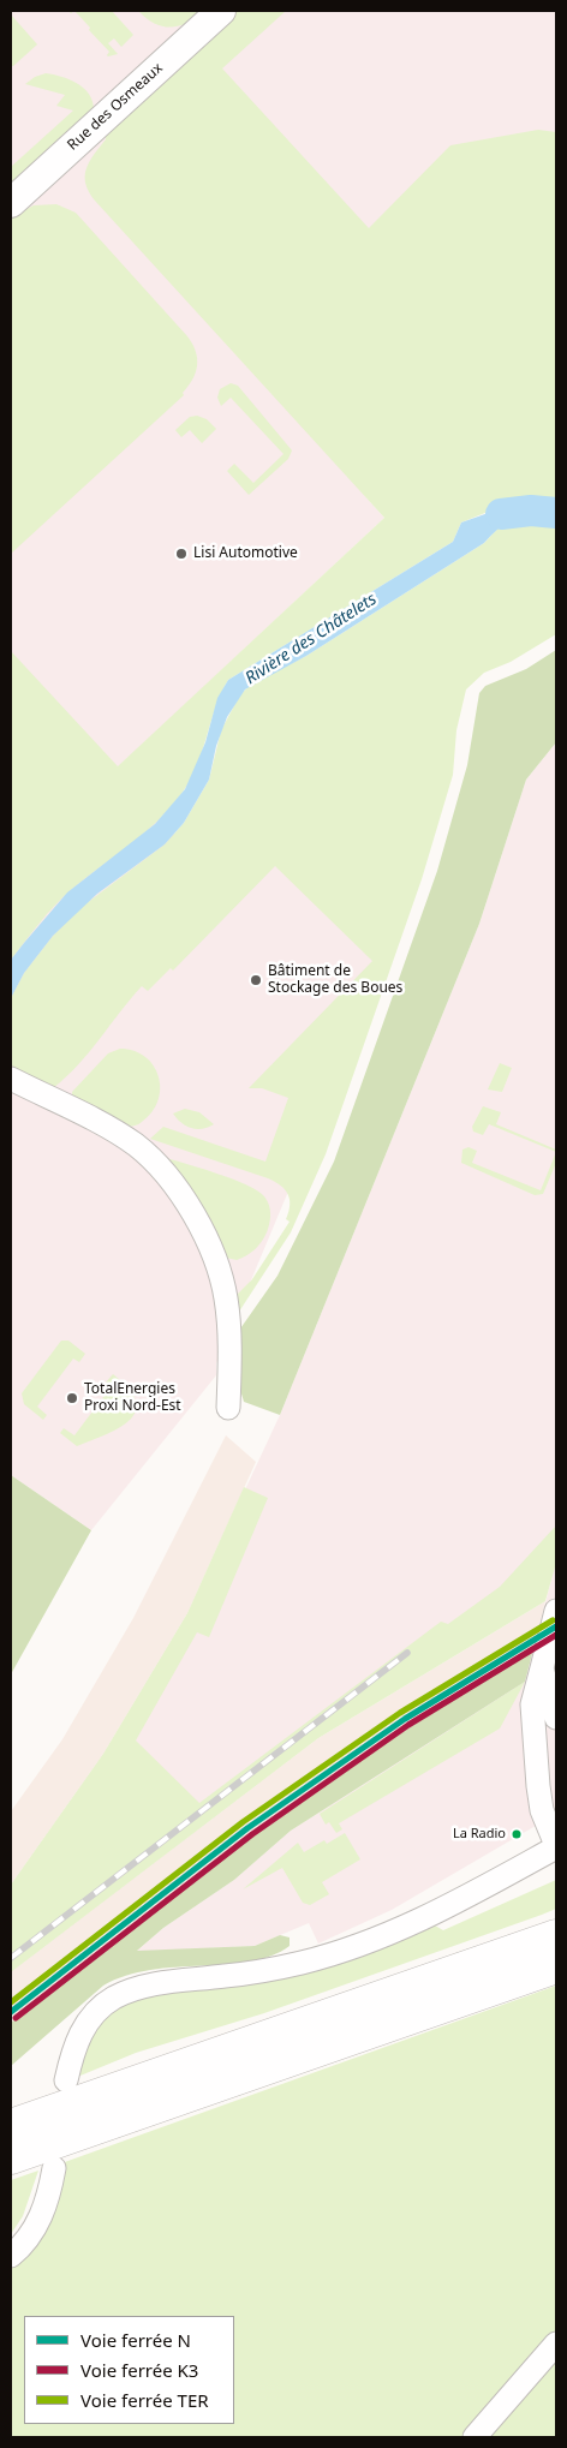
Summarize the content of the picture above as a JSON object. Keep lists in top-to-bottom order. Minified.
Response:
{"streets":{"main road":["Rue des Osmeaux"]},"water":["Rivière des Châtelets"],"places":["Lisi Automotive","Bâtiment de Stockage des Boues","TotalEnergies Proxi Nord-Est","La Radio"],"lines":["rail line TER","rail line N","rail line K3"],"legend":["Voie ferrée N","Voie ferrée K3","Voie ferrée TER"]}
